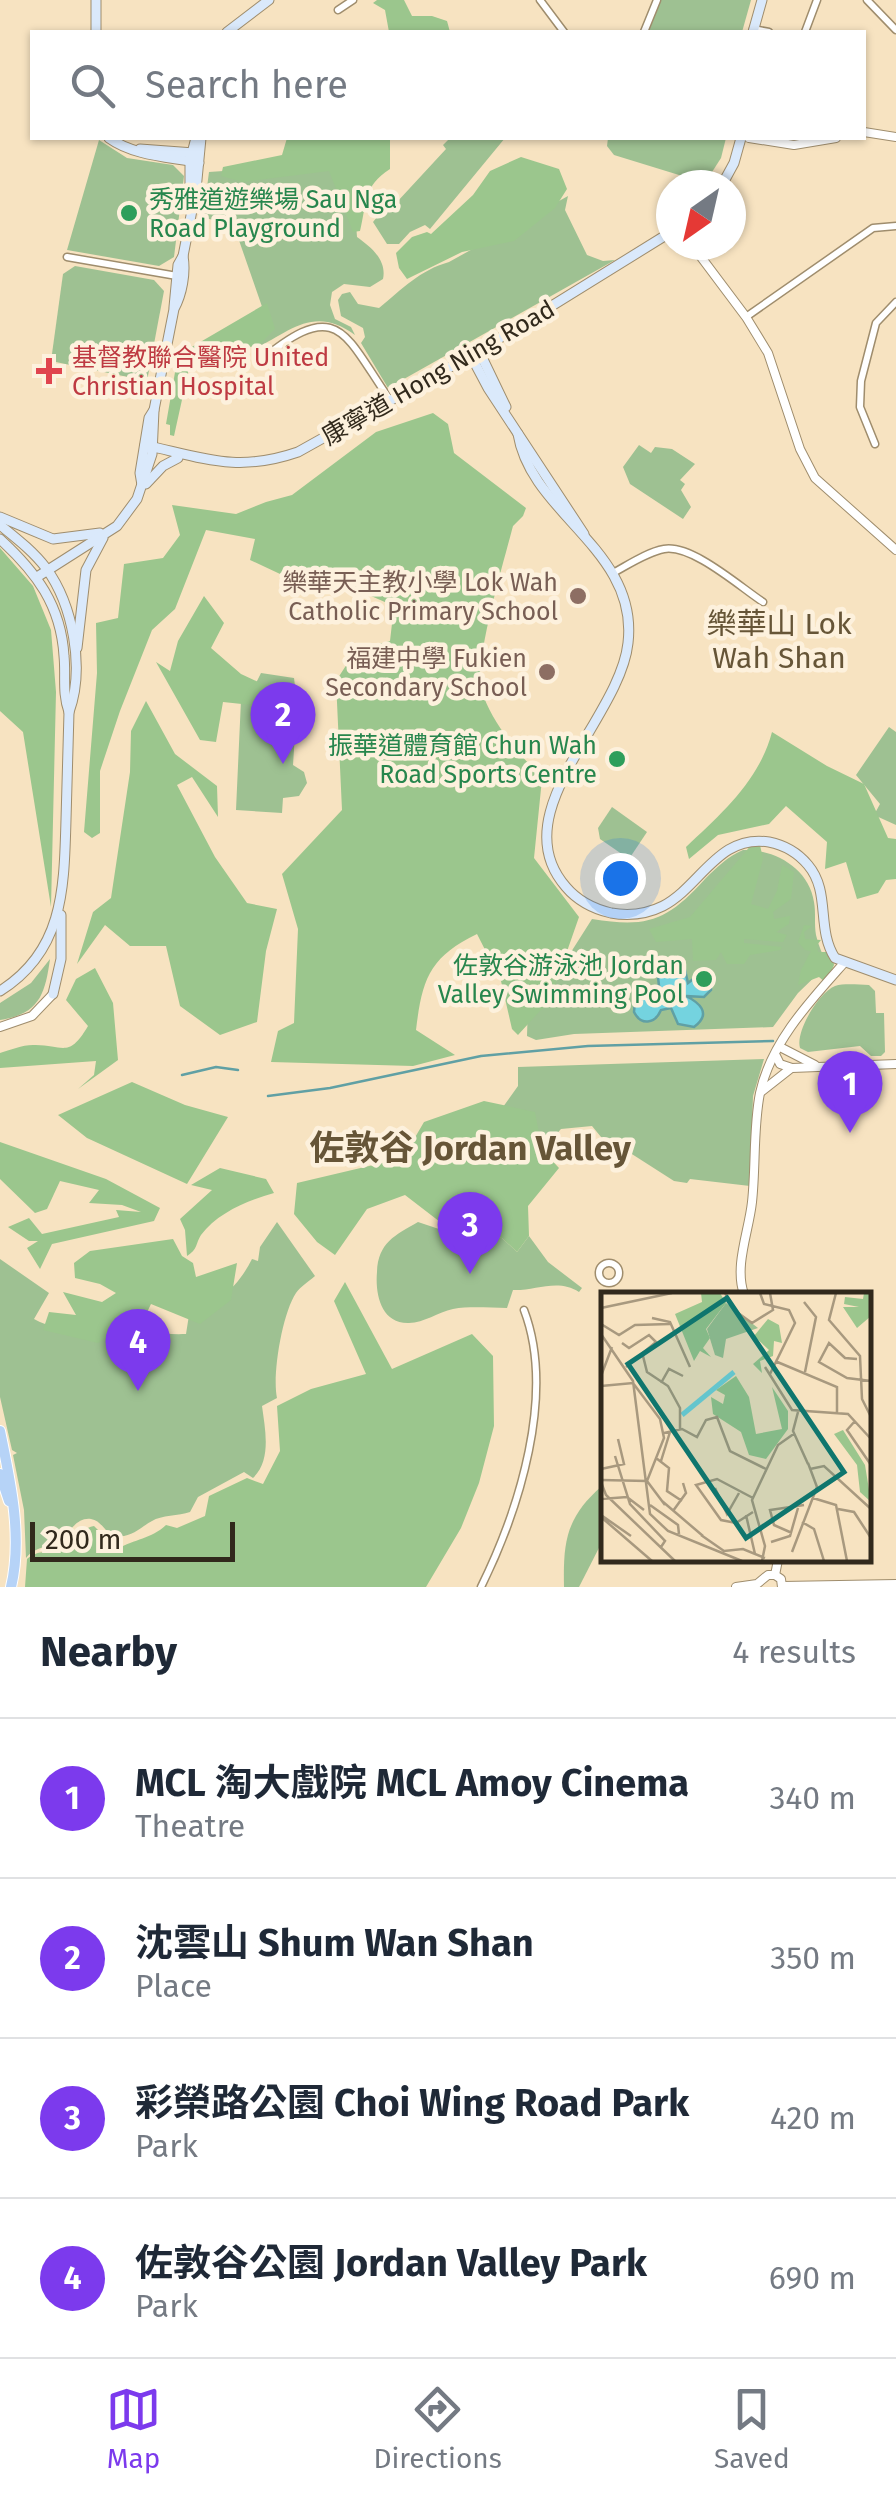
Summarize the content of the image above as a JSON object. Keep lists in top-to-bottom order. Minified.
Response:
{"streets":{"main road":["康寧道 Hong Ning Road"]},"districts":["樂華山 Lok Wah Shan","佐敦谷 Jordan Valley"],"places":{"other":["秀雅道遊樂場 Sau Nga Road Playground","樂華天主教小學 Lok Wah Catholic Primary School","福建中學 Fukien Secondary School","振華道體育館 Chun Wah Road Sports Centre","佐敦谷游泳池 Jordan Valley Swimming Pool"],"health":["基督教聯合醫院 United Christian Hospital"]},"scale_bar":"200 m","north":"bottom left","page":{"search":"Search here","pins":["2","1","3","4"],"scale":"200 m","heading":["Nearby","4 results"],"list":[{"mark":"1","name":"MCL 淘大戲院 MCL Amoy Cinema","note":"Theatre","value":"340 m"},{"mark":"2","name":"沈雲山 Shum Wan Shan","note":"Place","value":"350 m"},{"mark":"3","name":"彩榮路公園 Choi Wing Road Park","note":"Park","value":"420 m"},{"mark":"4","name":"佐敦谷公園 Jordan Valley Park","note":"Park","value":"690 m"}],"nav":["Map","Directions","Saved"]}}
